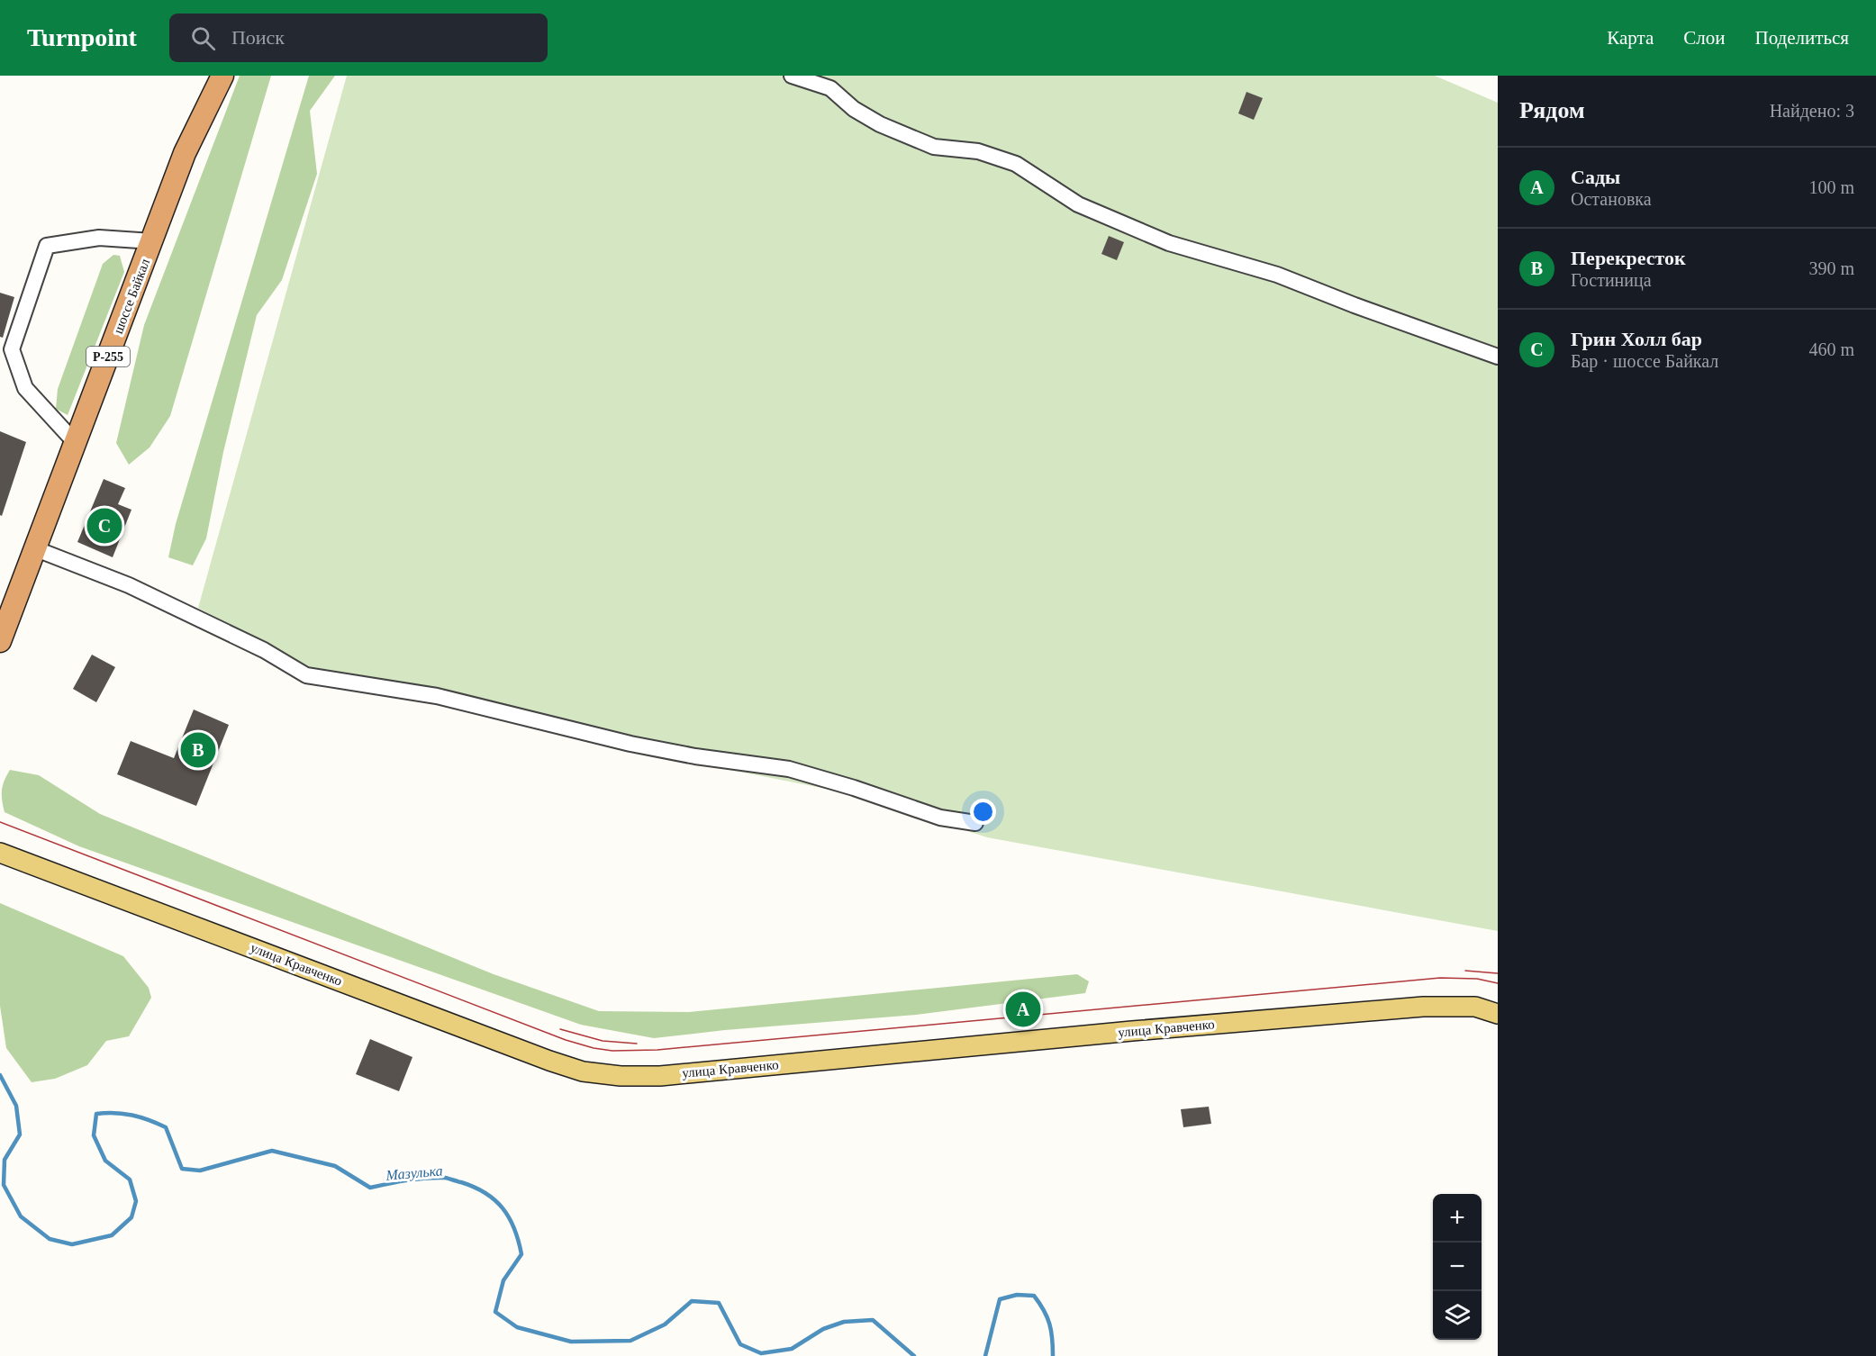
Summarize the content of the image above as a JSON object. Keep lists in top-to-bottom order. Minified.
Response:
{"streets":{"highway":["шоссе Байкал","Р-255"],"main road":["улица Кравченко"]},"water":["Мазулька"],"page":{"header":"Turnpoint","search":"Поиск","nav":["Карта","Слои","Поделиться"],"heading":["Рядом","Найдено: 3"],"list":[{"mark":"A","name":"Сады","note":"Остановка","value":"100 m"},{"mark":"B","name":"Перекресток","note":"Гостиница","value":"390 m"},{"mark":"C","name":"Грин Холл бар","note":"Бар · шоссе Байкал","value":"460 m"}],"pins":["C","B","A"],"map_buttons":["+","−"]}}
